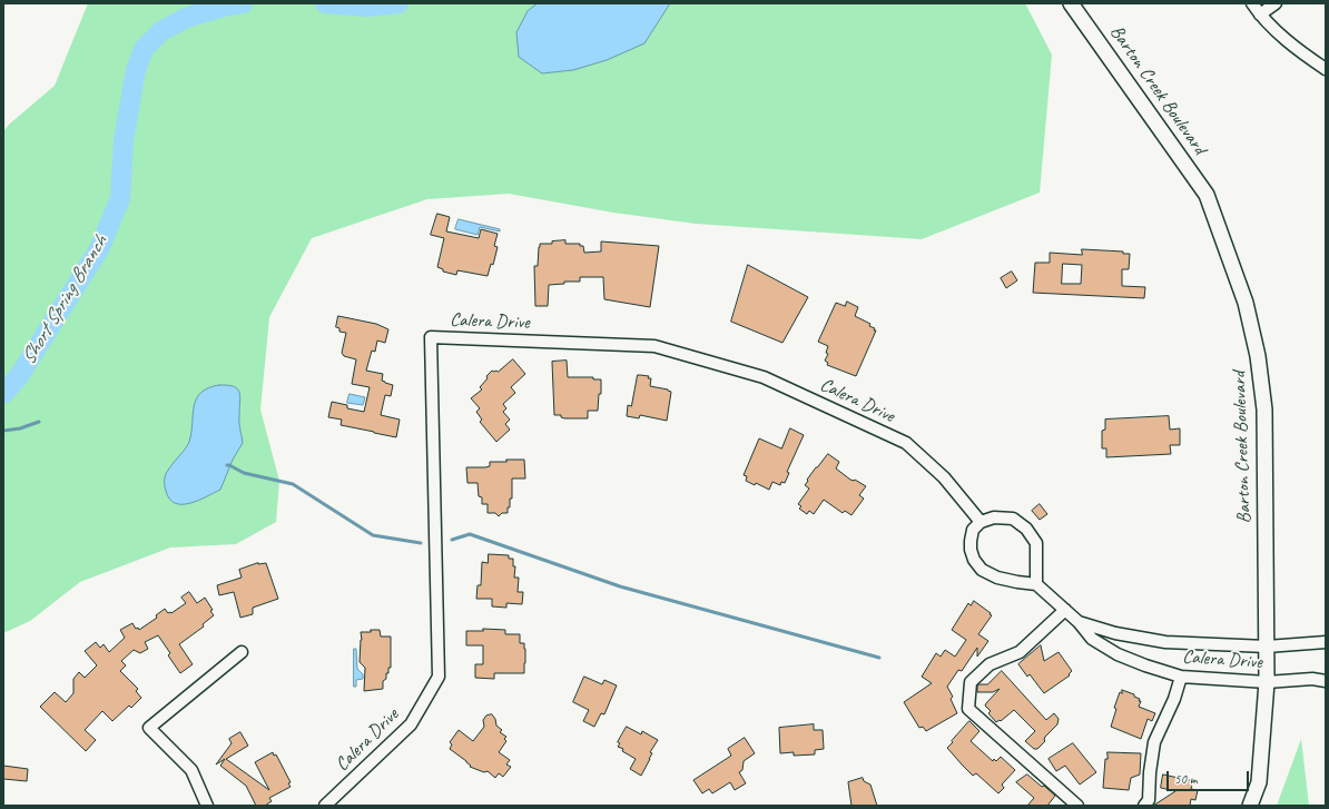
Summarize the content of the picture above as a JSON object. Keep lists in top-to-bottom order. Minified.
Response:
{"streets":{"street":["Barton Creek Boulevard","Calera Drive"]},"crossings":[["Barton Creek Boulevard","Calera Drive"]],"water":["Short Spring Branch"],"scale_bar":"50 m"}
